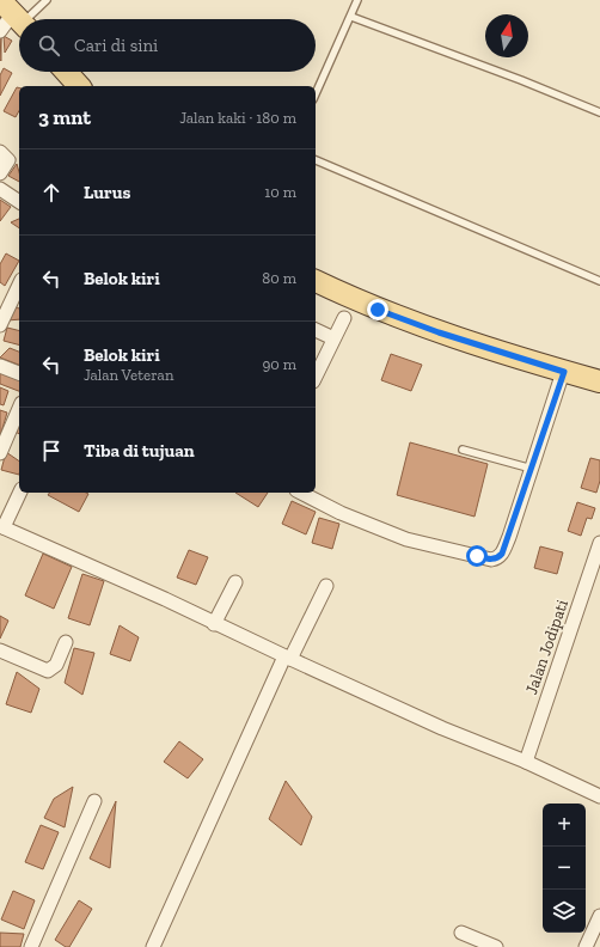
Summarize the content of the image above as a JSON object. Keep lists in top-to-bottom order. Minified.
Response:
{"streets":{"street":["Jalan Jodipati"]},"north":"top","page":{"search":"Cari di sini","heading":["3 mnt","Jalan kaki · 180 m"],"list":[["Lurus","10 m"],["Belok kiri","80 m"],["Belok kiri","Jalan Veteran","90 m"],"Tiba di tujuan"],"map_buttons":["+","−"]}}
